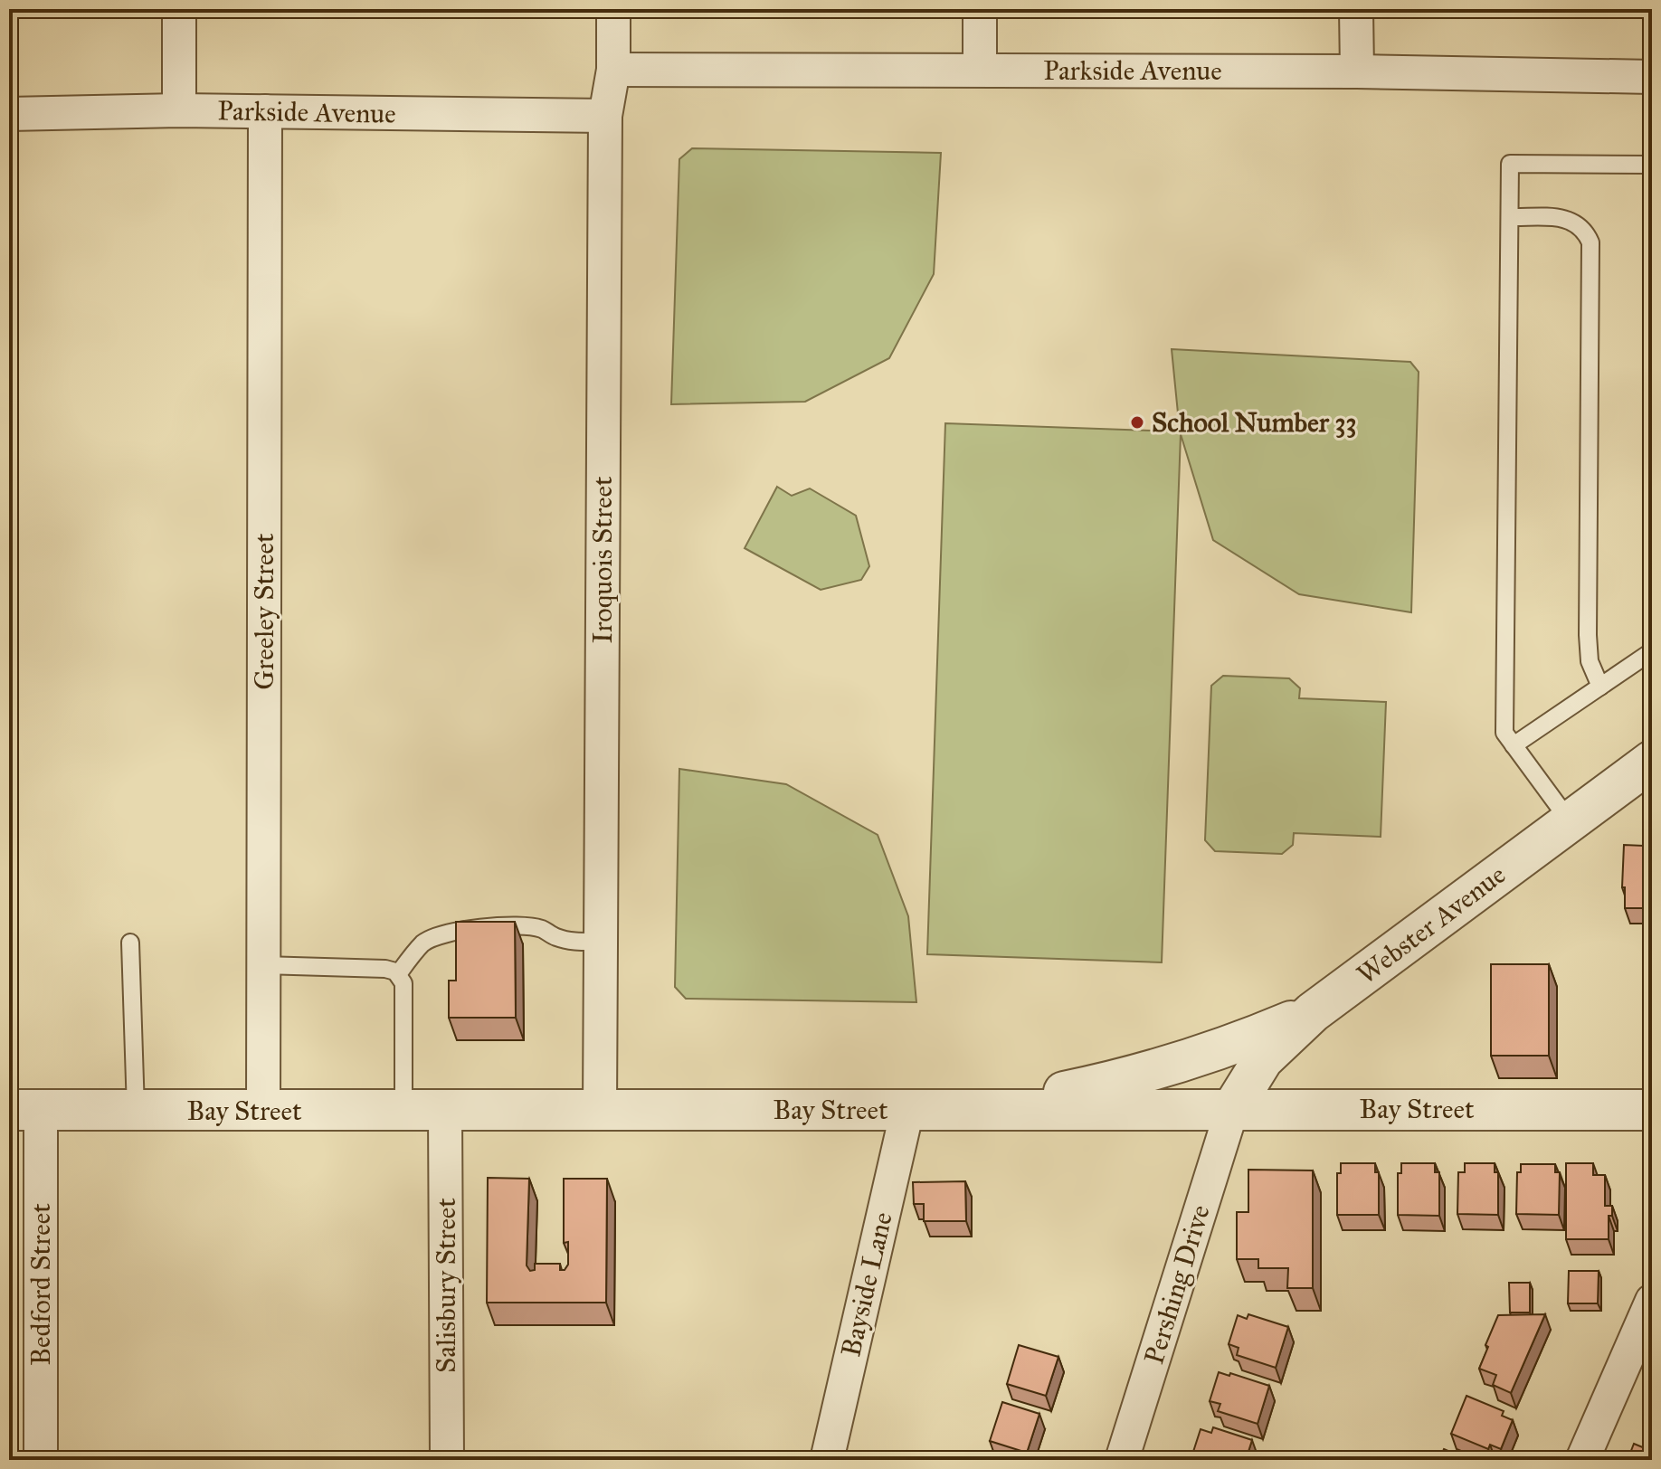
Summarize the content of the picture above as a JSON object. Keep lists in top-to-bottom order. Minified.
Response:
{"streets":{"street":["Parkside Avenue","Iroquois Street","Greeley Street","Webster Avenue","Bay Street","Bedford Street","Bayside Lane","Pershing Drive","Salisbury Street"]},"crossings":[["Parkside Avenue","Iroquois Street"],["Parkside Avenue","Greeley Street"],["Iroquois Street","Bay Street"],["Greeley Street","Bay Street"],["Webster Avenue","Bay Street"],["Webster Avenue","Pershing Drive"],["Bay Street","Bedford Street"],["Bay Street","Bayside Lane"],["Bay Street","Pershing Drive"],["Bay Street","Salisbury Street"]],"places":["School Number 33"]}
